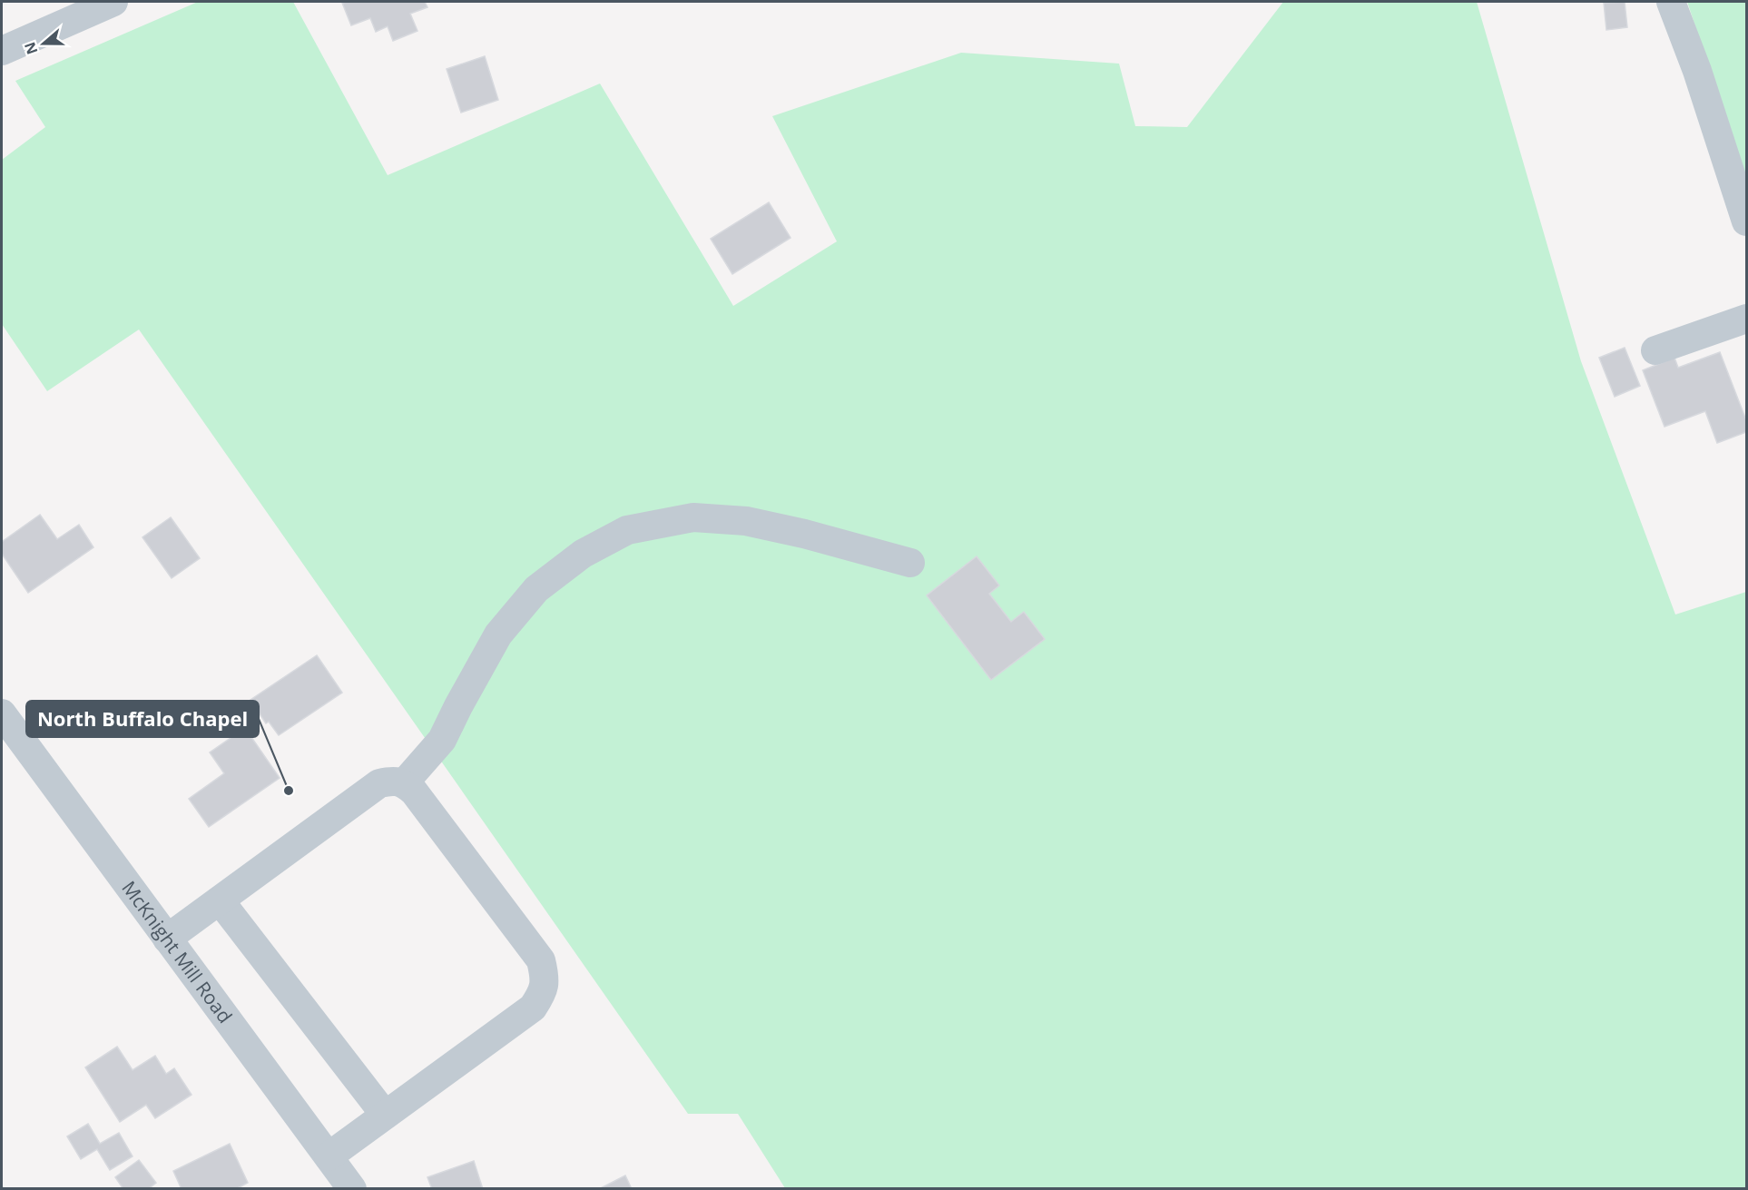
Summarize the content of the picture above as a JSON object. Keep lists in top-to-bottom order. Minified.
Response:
{"streets":{"street":["McKnight Mill Road"]},"places":["North Buffalo Chapel"],"north":"left"}
